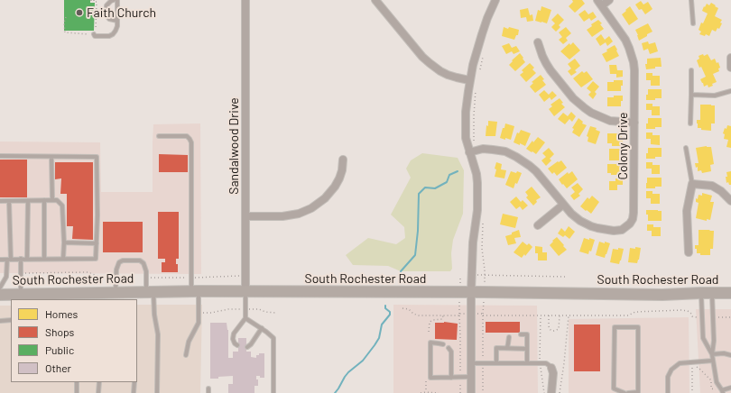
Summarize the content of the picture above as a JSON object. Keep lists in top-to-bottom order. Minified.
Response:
{"streets":{"main road":["South Rochester Road"],"street":["Sandalwood Drive","Colony Drive"]},"crossings":[["Sandalwood Drive","South Rochester Road"]],"places":["Faith Church"],"legend":["Homes","Shops","Public","Other"]}
